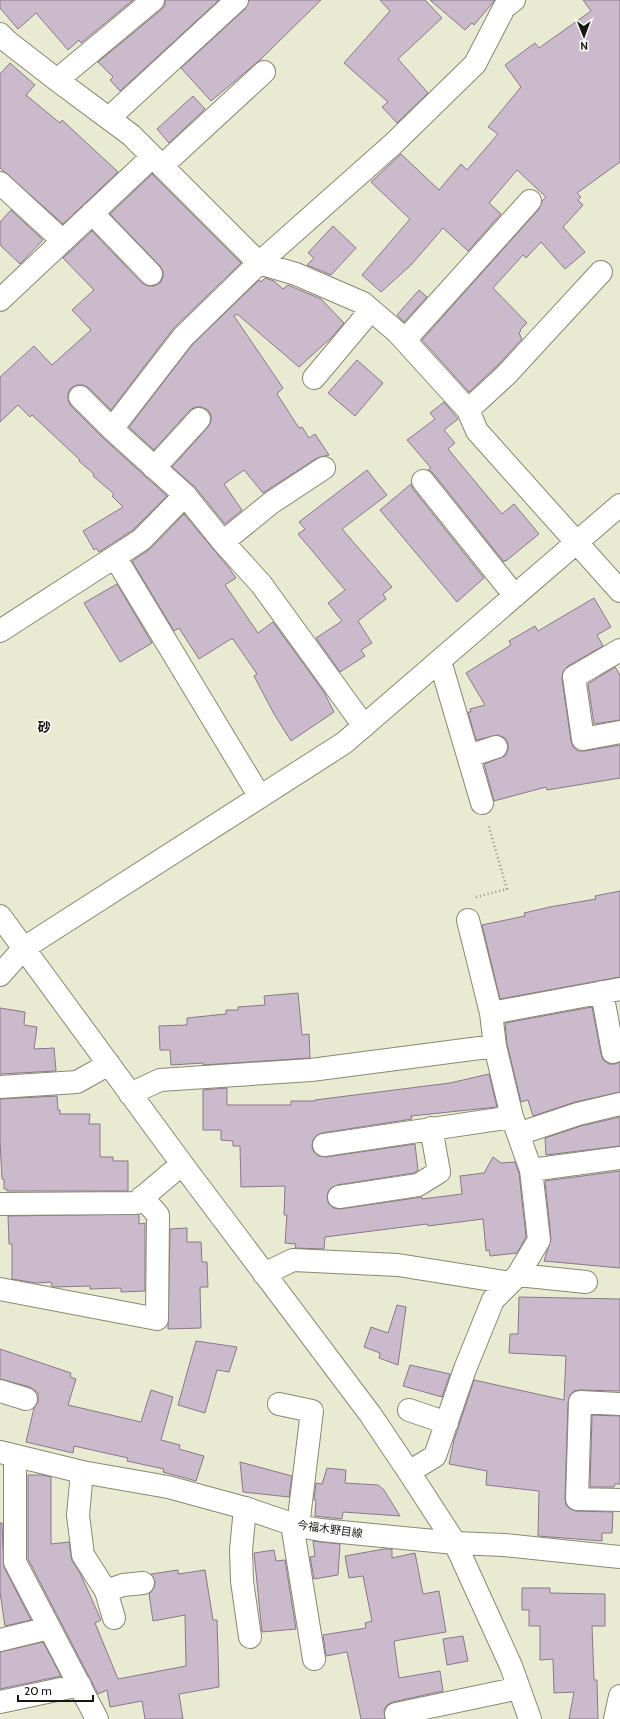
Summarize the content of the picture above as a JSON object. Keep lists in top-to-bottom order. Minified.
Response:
{"streets":{"street":["今福木野目線"]},"districts":["砂"],"scale_bar":"20 m","north":"bottom"}
